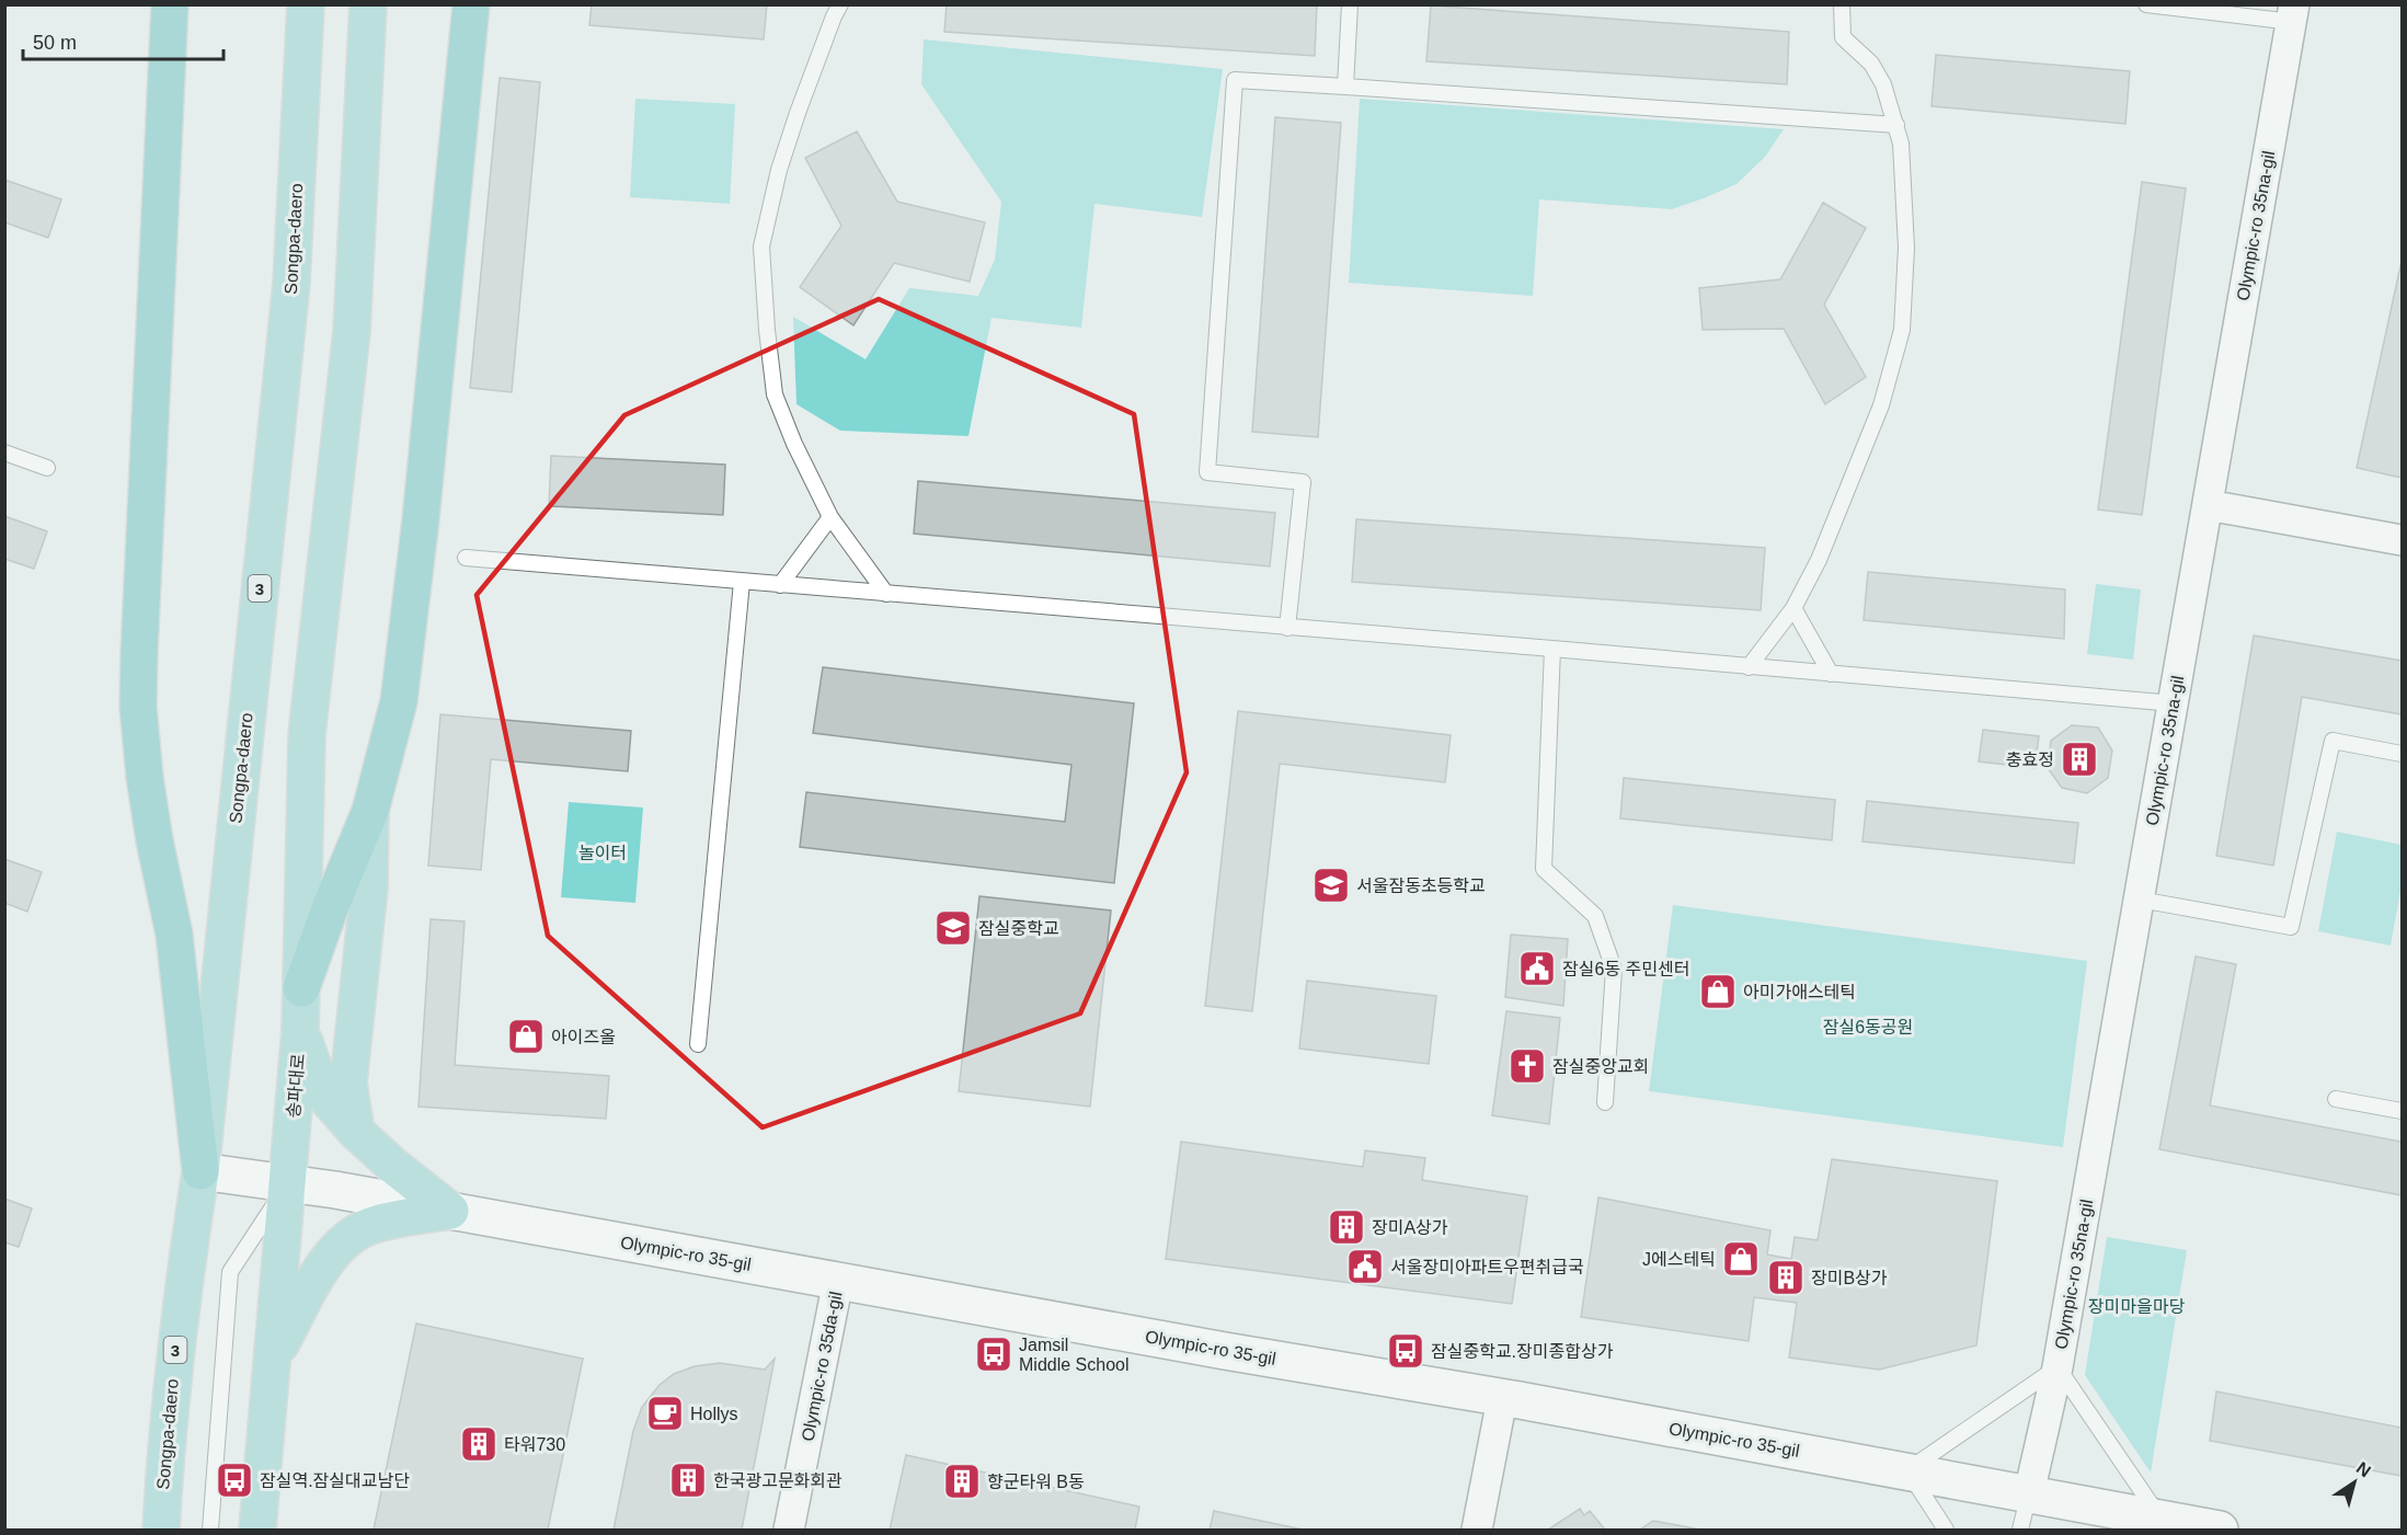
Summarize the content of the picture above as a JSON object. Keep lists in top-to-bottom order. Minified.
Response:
{"streets":{"main road":["Songpa-daero","3","송파대로"],"street":["Olympic-ro 35na-gil","Olympic-ro 35-gil","Olympic-ro 35da-gil"]},"crossings":[["Olympic-ro 35na-gil","Olympic-ro 35-gil"],["Songpa-daero","Olympic-ro 35-gil"],["송파대로","Olympic-ro 35-gil"],["Olympic-ro 35-gil","Olympic-ro 35da-gil"]],"parks":["놀이터","잠실6동공원","장미마을마당"],"places":{"building":["충효정","장미A상가","장미B상가","타워730","한국광고문화회관","향군타워 B동"],"school or university":["서울잠동초등학교","잠실중학교"],"public building":["잠실6동 주민센터","서울장미아파트우편취급국"],"shop":["아미가애스테틱","아이즈올","J에스테틱"],"church":["잠실중앙교회"],"bus stop":["잠실중학교.장미종합상가","Jamsil Middle School","잠실역.잠실대교남단"],"cafe":["Hollys"]},"scale_bar":"50 m","north":"top right"}
